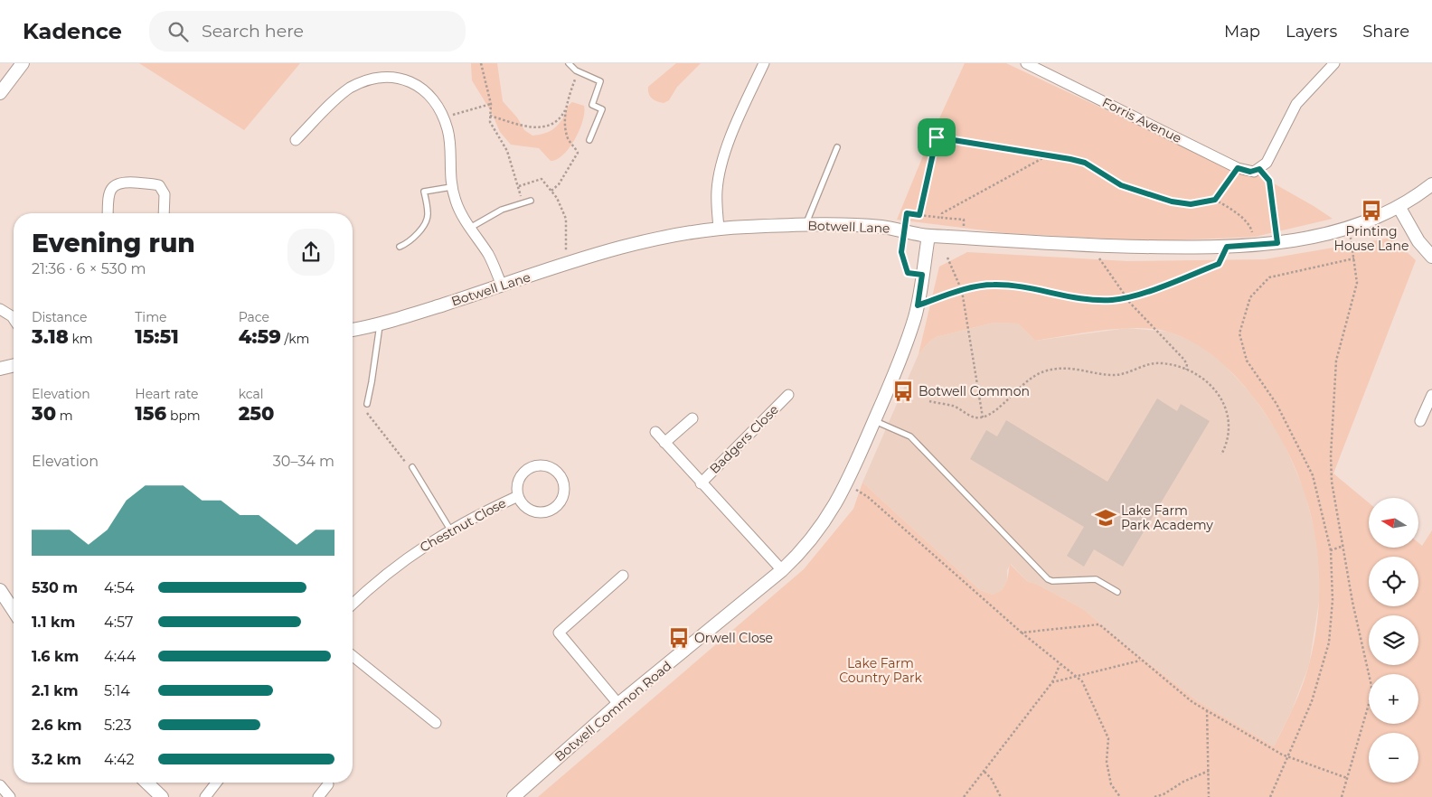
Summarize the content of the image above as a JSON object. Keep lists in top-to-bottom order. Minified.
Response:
{"streets":{"street":["Forris Avenue","Botwell Lane","Badgers Close","Chestnut Close","Botwell Common Road"]},"crossings":[["Botwell Lane","Botwell Common Road"],["Badgers Close","Botwell Common Road"]],"parks":["Lake Farm Country Park"],"places":{"bus stop":["Printing House Lane","Botwell Common","Orwell Close"],"school or university":["Lake Farm Park Academy"]},"north":"left","page":{"header":"Kadence","search":"Search here","nav":["Map","Layers","Share"],"heading":["Evening run","21:36 · 6 × 530 m"],"stats":[["Distance","3.18 km"],["Time","15:51"],["Pace","4:59 /km"],["Elevation","30 m"],["Heart rate","156 bpm"],["kcal","250"]],"chart":["Elevation","30–34 m"],"map_buttons":["+","−"],"list":[{"name":"530 m","note":"4:54"},{"name":"1.1 km","note":"4:57"},{"name":"1.6 km","note":"4:44"},{"name":"2.1 km","note":"5:14"},{"name":"2.6 km","note":"5:23"},{"name":"3.2 km","note":"4:42"}]}}
